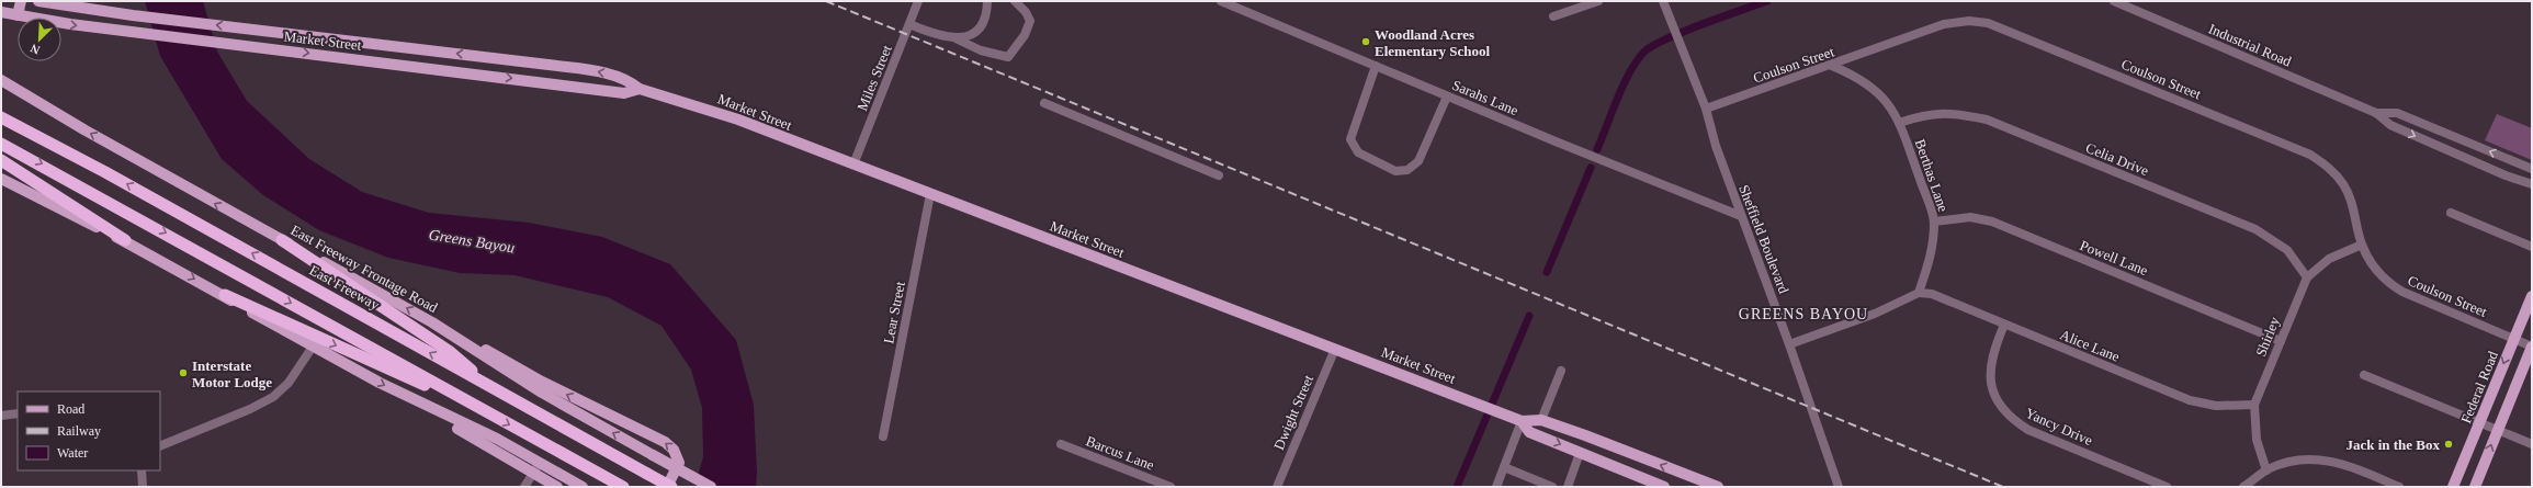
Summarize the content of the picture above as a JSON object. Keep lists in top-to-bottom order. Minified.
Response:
{"streets":{"highway":["East Freeway"],"main road":["Market Street","East Freeway Frontage Road","Federal Road"],"street":["Industrial Road","Coulson Street","Miles Street","Sarahs Lane","Celia Drive","Berthas Lane","Sheffield Boulevard","Powell Lane","Lear Street","Shirley","Alice Lane","Dwight Street","Yancy Drive","Barcus Lane"]},"crossings":[["Market Street","Miles Street"],["Market Street","Lear Street"],["Market Street","Dwight Street"],["Coulson Street","Berthas Lane"],["Coulson Street","Sheffield Boulevard"],["Coulson Street","Shirley"],["Coulson Street","Federal Road"],["Sarahs Lane","Sheffield Boulevard"],["Celia Drive","Berthas Lane"],["Celia Drive","Shirley"],["Berthas Lane","Powell Lane"],["Berthas Lane","Alice Lane"],["Powell Lane","Shirley"],["Shirley","Alice Lane"],["Alice Lane","Yancy Drive"]],"districts":["GREENS BAYOU"],"water":["Greens Bayou"],"places":["Woodland Acres Elementary School","Interstate Motor Lodge","Jack in the Box"],"legend":["Road","Railway","Water"],"north":"bottom left"}
